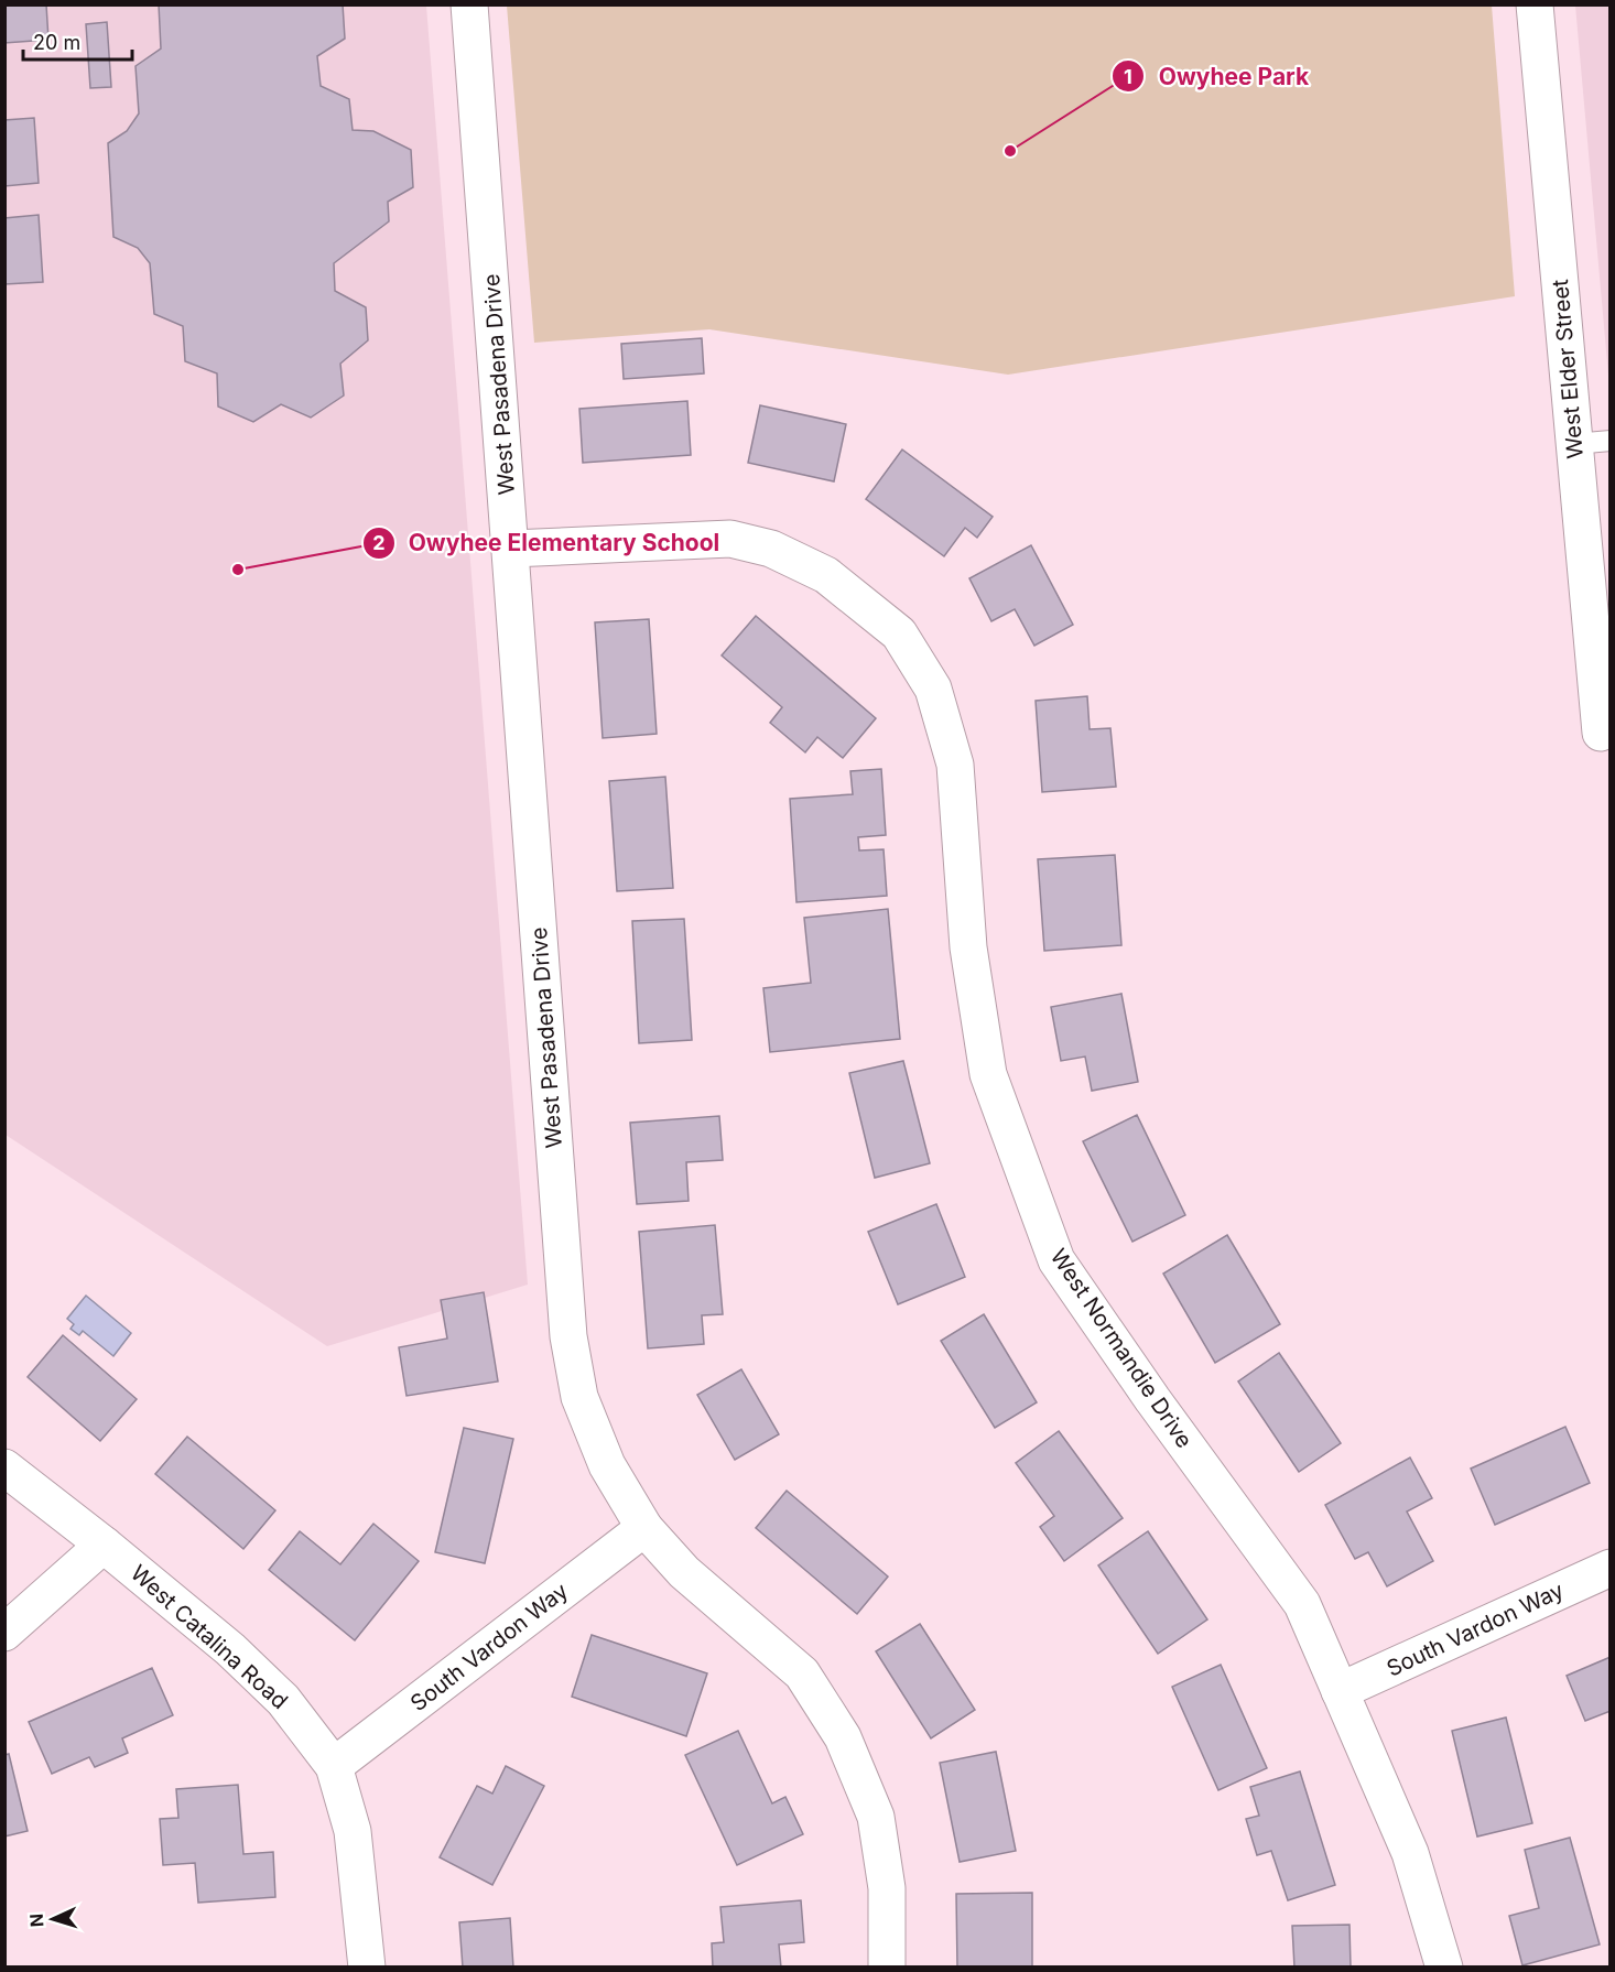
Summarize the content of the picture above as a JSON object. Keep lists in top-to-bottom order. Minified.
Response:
{"streets":{"street":["West Elder Street","West Pasadena Drive","West Normandie Drive","South Vardon Way","West Catalina Road"]},"crossings":[["West Pasadena Drive","West Normandie Drive"],["West Pasadena Drive","South Vardon Way"],["West Normandie Drive","South Vardon Way"],["South Vardon Way","West Catalina Road"]],"places":["Owyhee Park","Owyhee Elementary School"],"scale_bar":"20 m","north":"left"}
